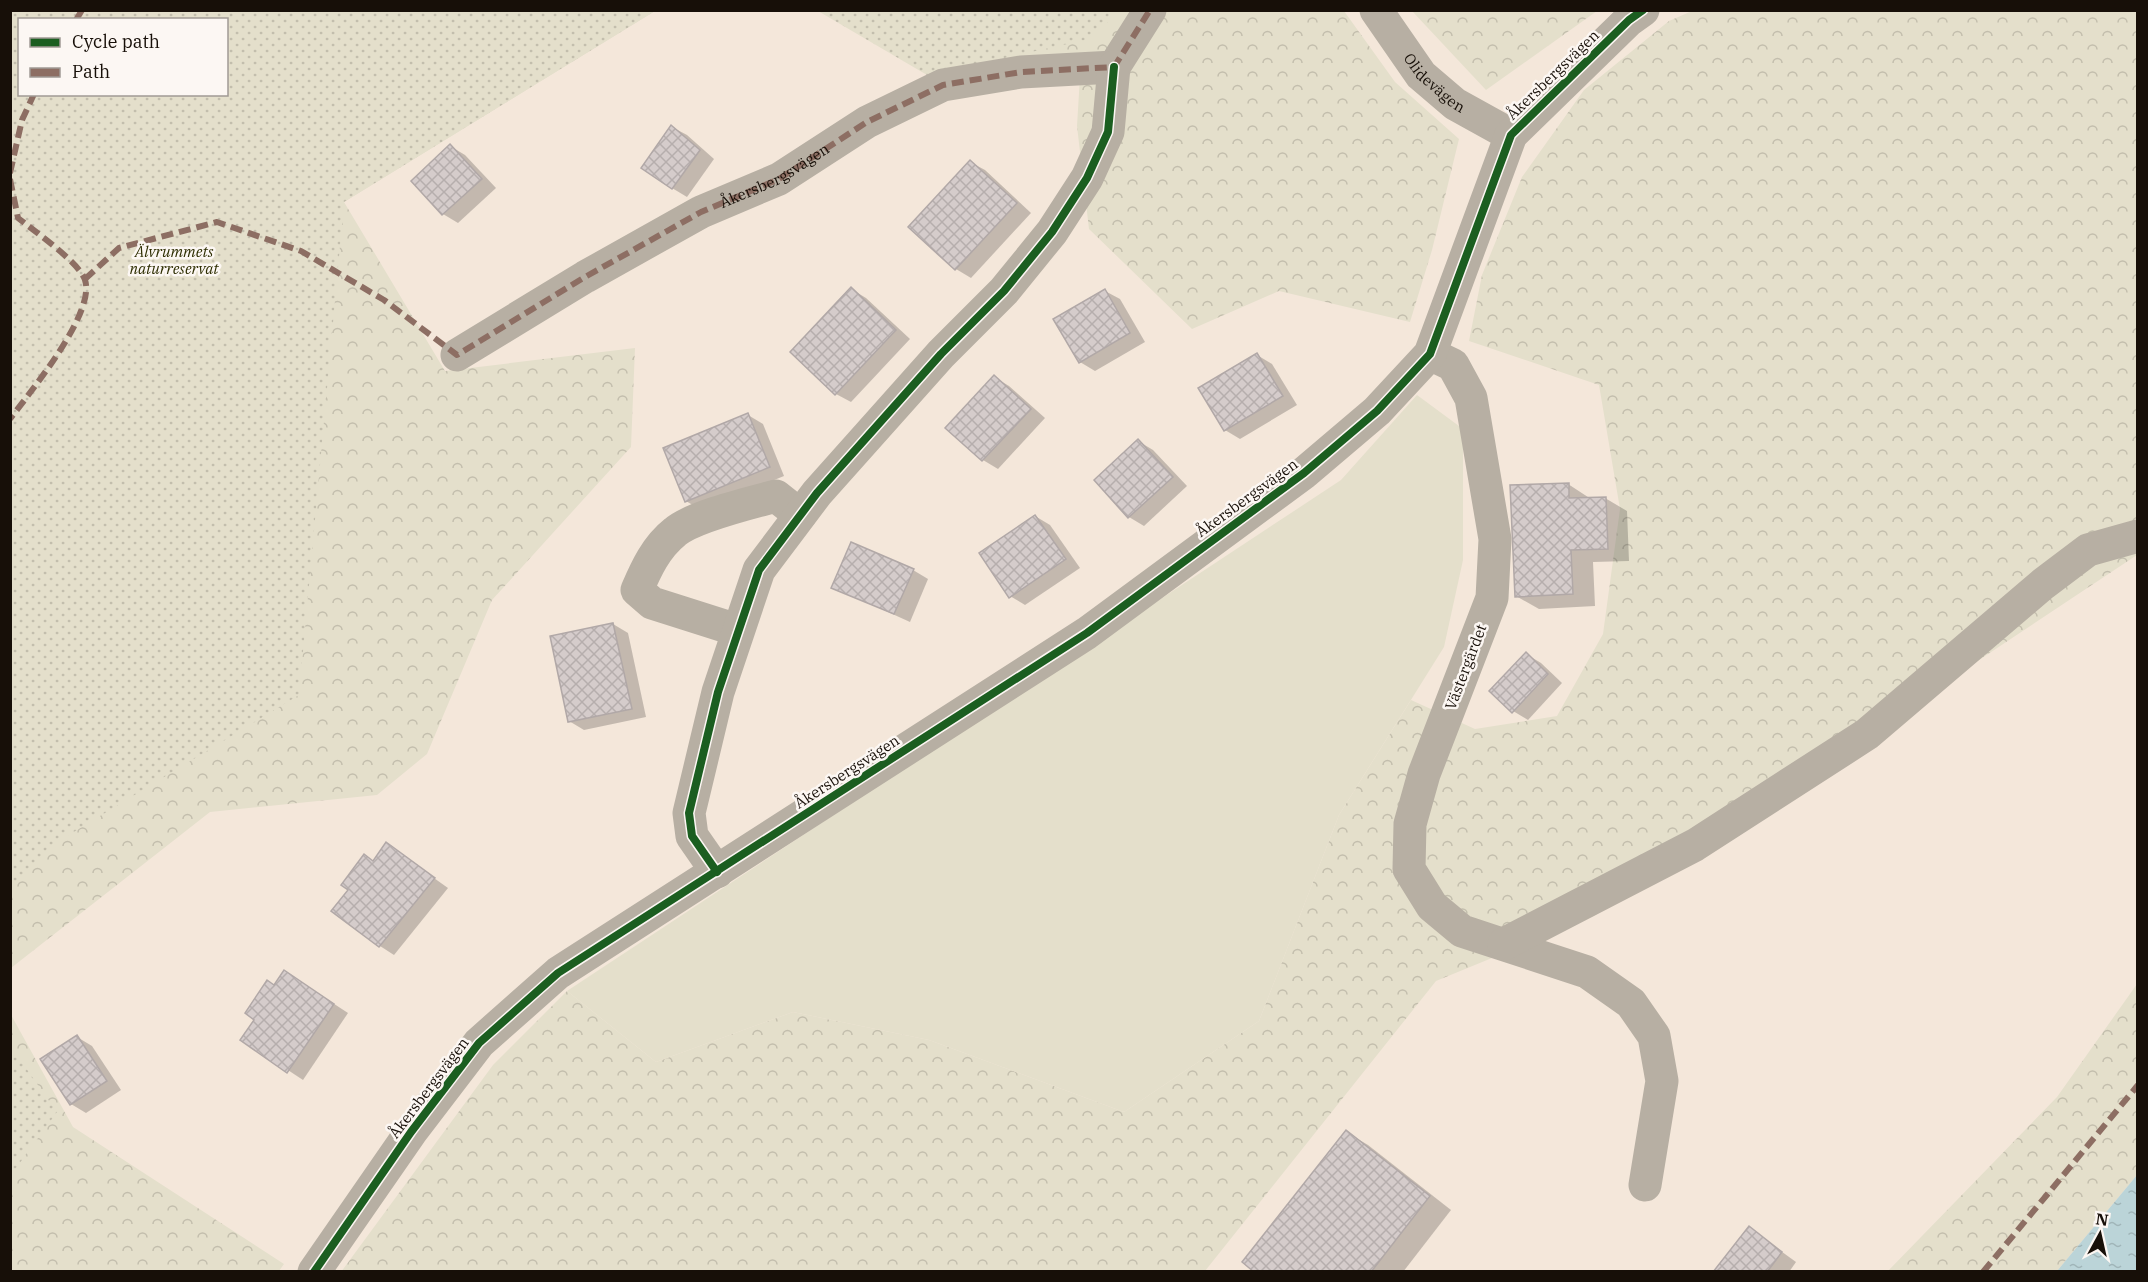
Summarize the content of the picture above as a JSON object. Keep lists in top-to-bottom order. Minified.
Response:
{"streets":{"street":["Åkersbergsvägen","Olidevägen","Västergärdet"]},"crossings":[["Åkersbergsvägen","Olidevägen"],["Åkersbergsvägen","Västergärdet"]],"parks":["Älvrummets naturreservat"],"legend":["Cycle path","Path"],"north":"top"}
